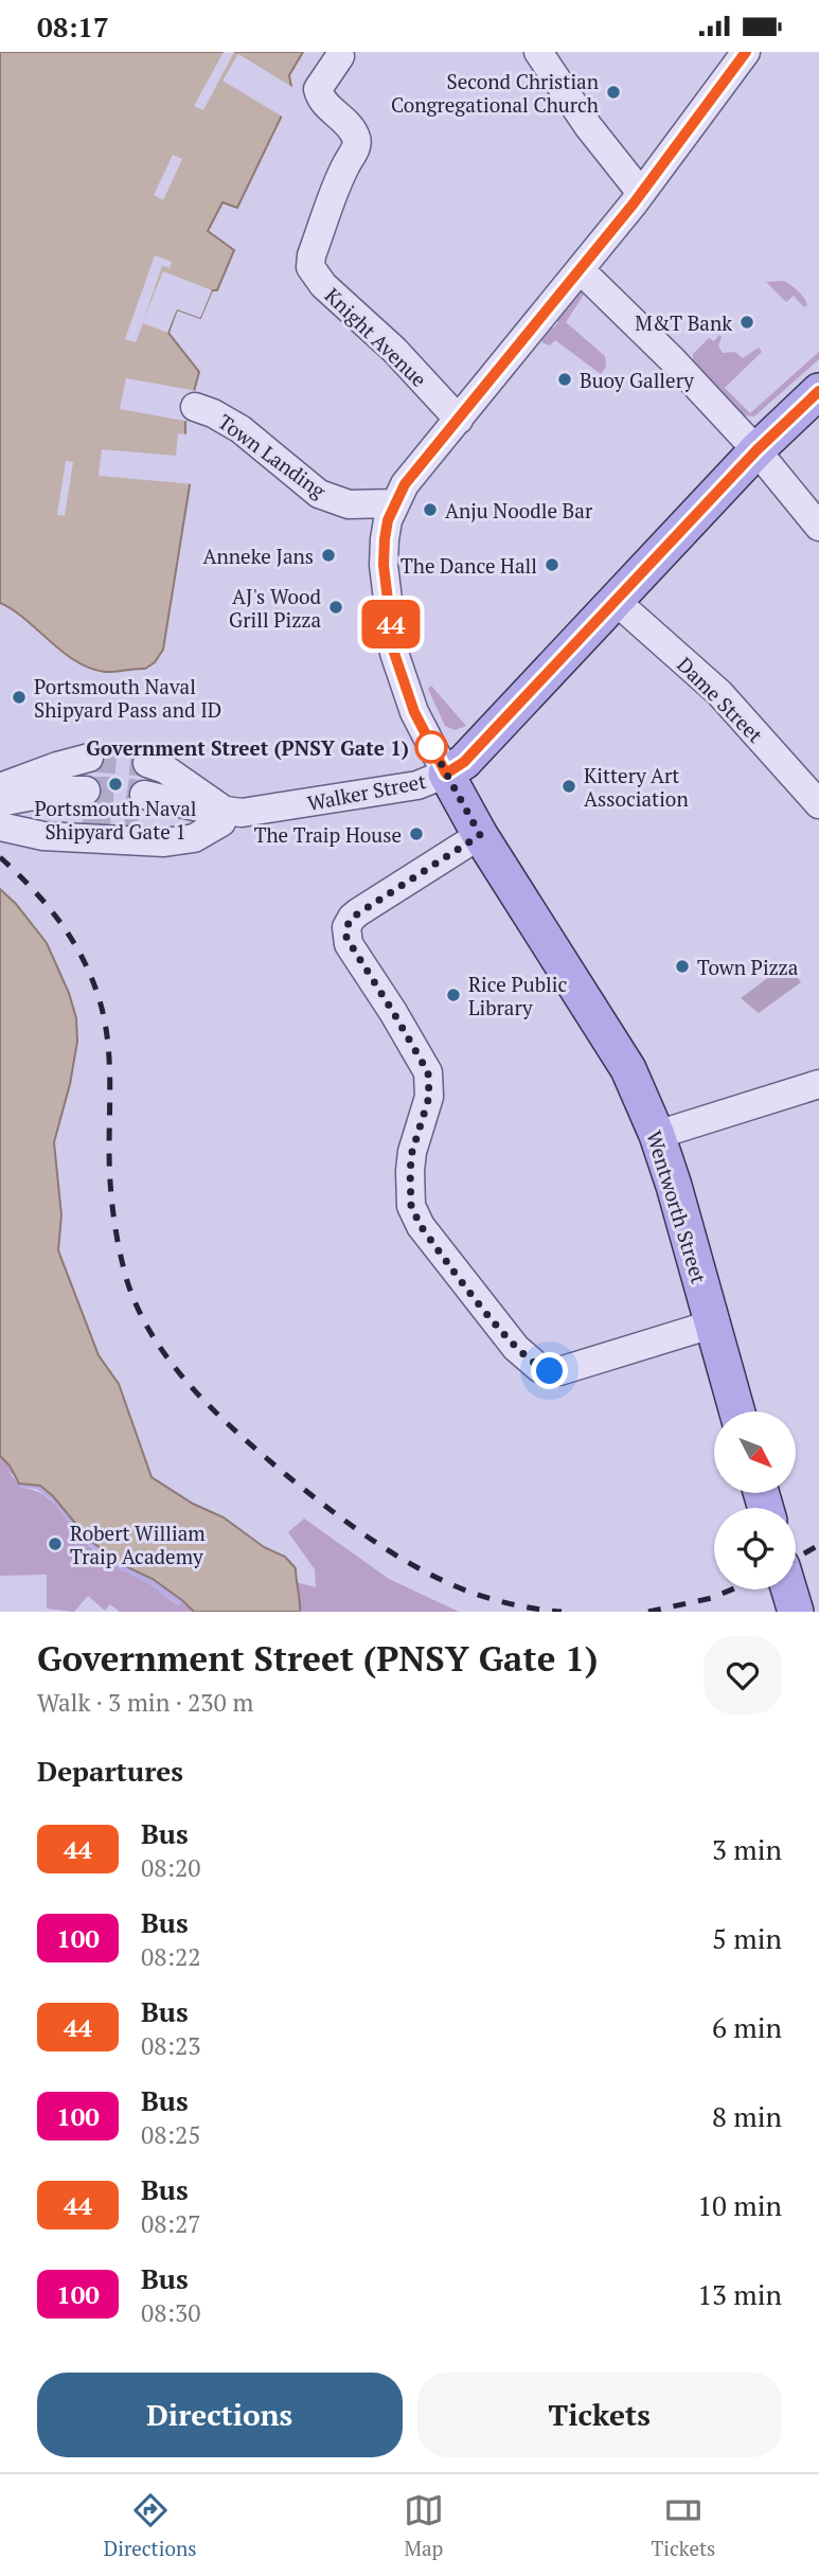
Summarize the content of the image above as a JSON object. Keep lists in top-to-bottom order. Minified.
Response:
{"streets":{"main road":["Walker Street","Wentworth Street"],"street":["Knight Avenue","Town Landing","Dame Street"]},"crossings":[["Dame Street","Walker Street"],["Walker Street","Wentworth Street"]],"places":["Second Christian Congregational Church","M&T Bank","Buoy Gallery","Anju Noodle Bar","Anneke Jans","The Dance Hall","AJ's Wood Grill Pizza","Portsmouth Naval Shipyard Pass and ID","Government Street (PNSY Gate 1)","Portsmouth Naval Shipyard Gate 1","Kittery Art Association","The Traip House","Town Pizza","Rice Public Library","Robert William Traip Academy"],"lines":["bus line 44"],"north":"bottom right","page":{"status":"08:17","on_map":"44","heading":[["Government Street (PNSY Gate 1)","Walk · 3 min · 230 m"],"Departures"],"list":[{"mark":"44","name":"Bus","note":"08:20","value":"3 min"},{"mark":"100","name":"Bus","note":"08:22","value":"5 min"},{"mark":"44","name":"Bus","note":"08:23","value":"6 min"},{"mark":"100","name":"Bus","note":"08:25","value":"8 min"},{"mark":"44","name":"Bus","note":"08:27","value":"10 min"},{"mark":"100","name":"Bus","note":"08:30","value":"13 min"}],"buttons":["Directions","Tickets"],"tabs":["Directions","Map","Tickets"]}}
